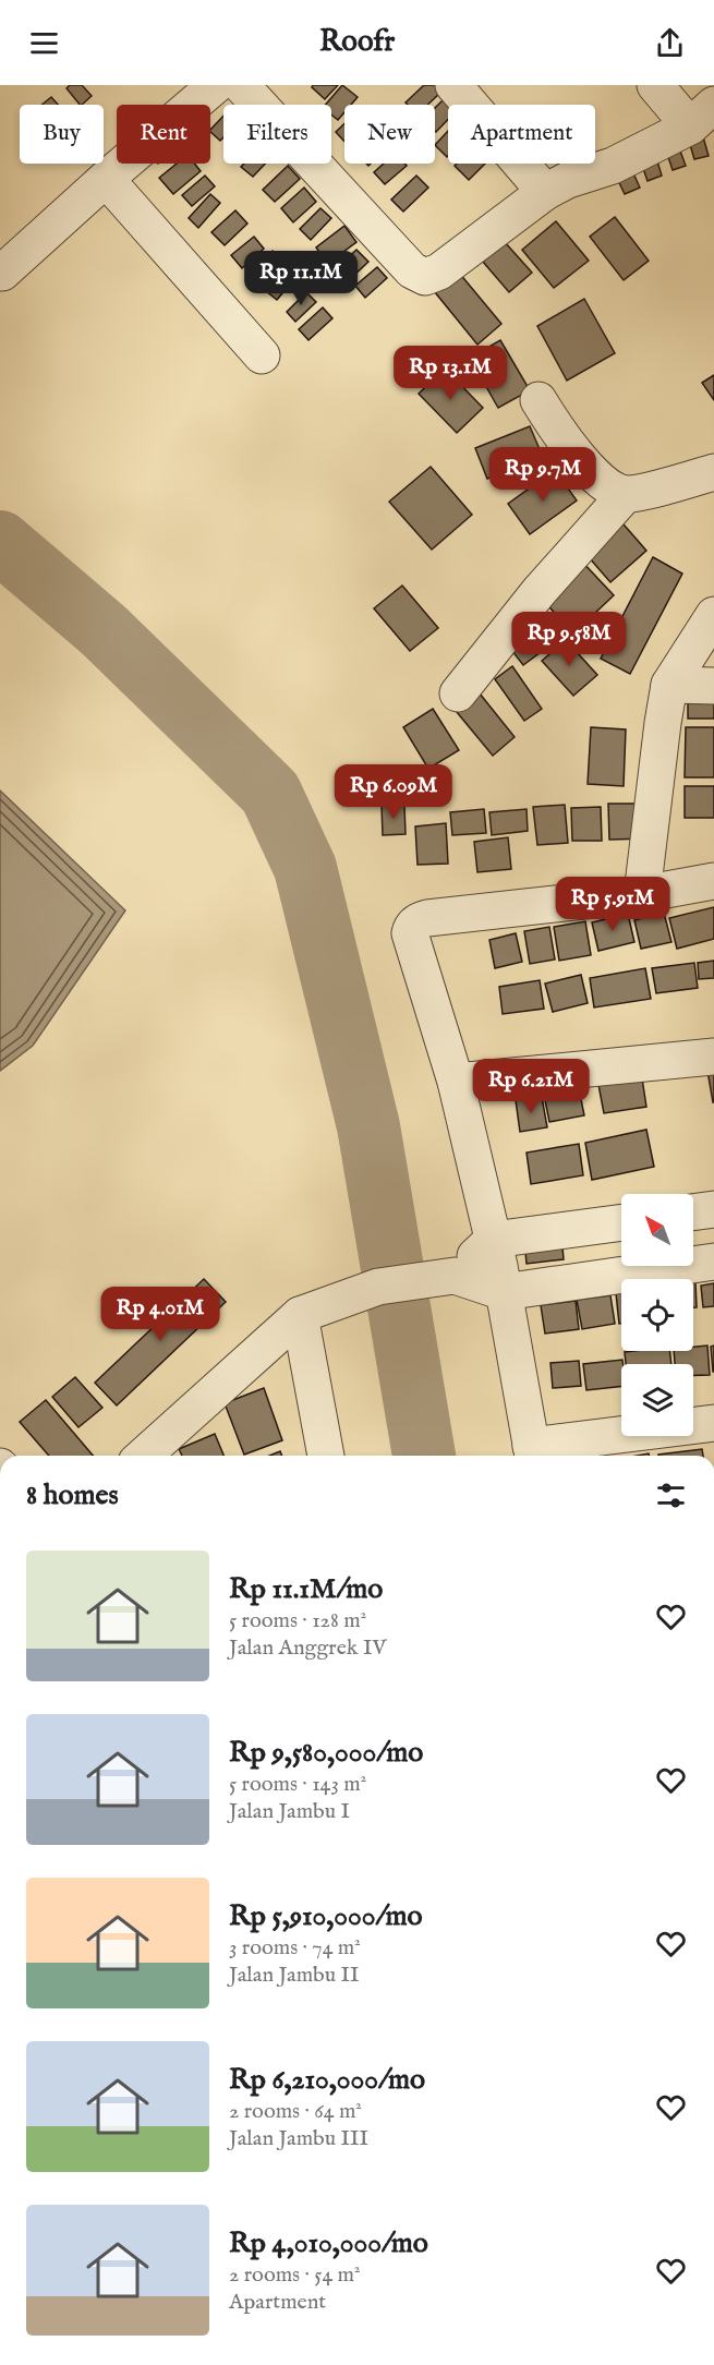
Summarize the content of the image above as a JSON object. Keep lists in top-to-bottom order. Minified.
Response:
{"north":"top left","page":{"header":"Roofr","chip":["Buy","Rent","Filters","New","Apartment"],"price":["Rp 11.1M","Rp 13.1M","Rp 9.7M","Rp 9.58M","Rp 6.09M","Rp 5.91M","Rp 6.21M","Rp 4.01M"],"heading":"8 homes","list":[{"name":"Rp 11.1M/mo","note":"5 rooms · 128 m² · Jalan Anggrek IV"},{"name":"Rp 9,580,000/mo","note":"5 rooms · 143 m² · Jalan Jambu I"},{"name":"Rp 5,910,000/mo","note":"3 rooms · 74 m² · Jalan Jambu II"},{"name":"Rp 6,210,000/mo","note":"2 rooms · 64 m² · Jalan Jambu III"},{"name":"Rp 4,010,000/mo","note":"2 rooms · 54 m² · Apartment"}]}}
